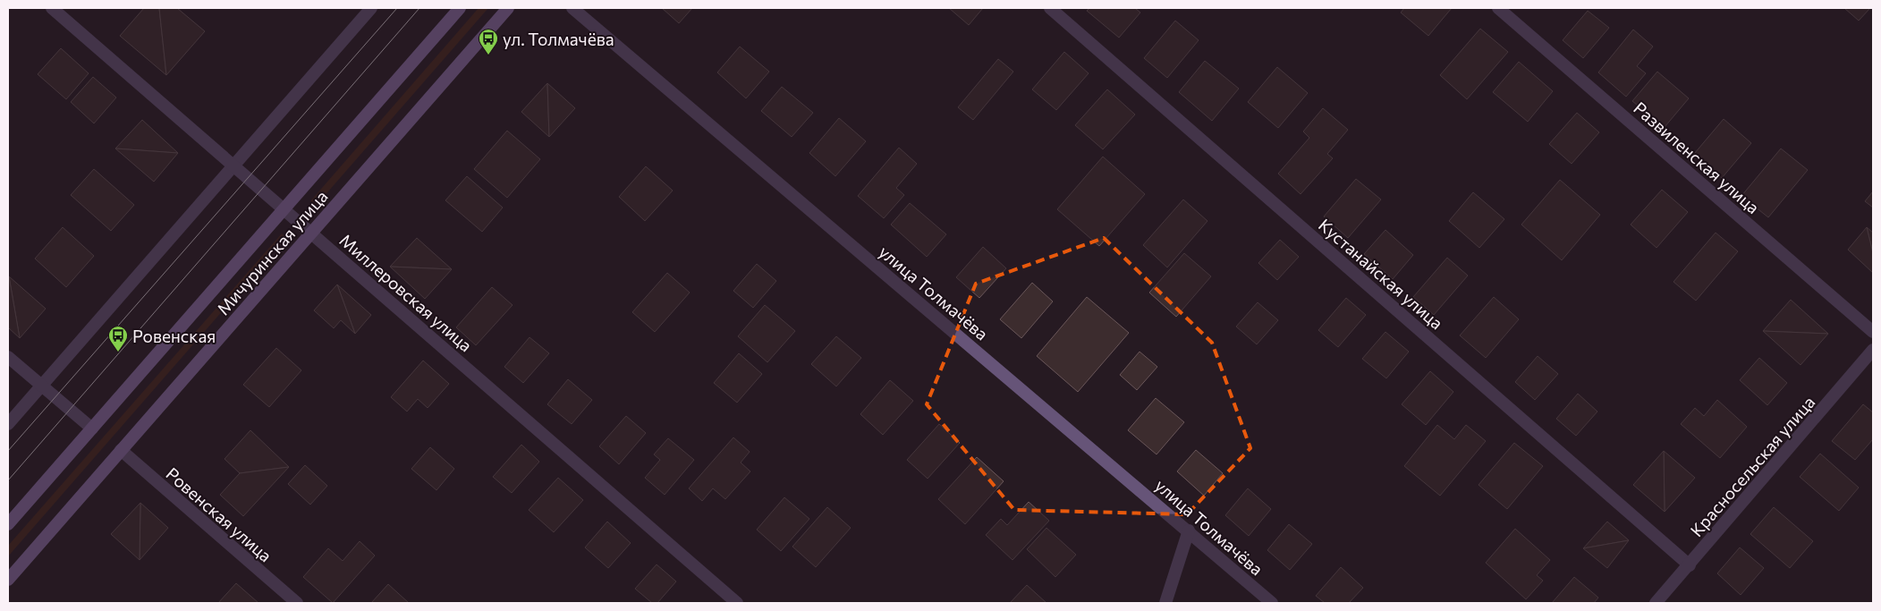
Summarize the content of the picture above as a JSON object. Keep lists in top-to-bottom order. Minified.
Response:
{"streets":{"main road":["Мичуринская улица"],"street":["Развиленская улица","Кустанайская улица","Миллеровская улица","улица Толмачёва","Красносельская улица","Ровенская улица"]},"crossings":[["Мичуринская улица","Миллеровская улица"],["Мичуринская улица","Ровенская улица"],["Кустанайская улица","Красносельская улица"]],"places":{"bus stop":["ул. Толмачёва","Ровенская"]}}
